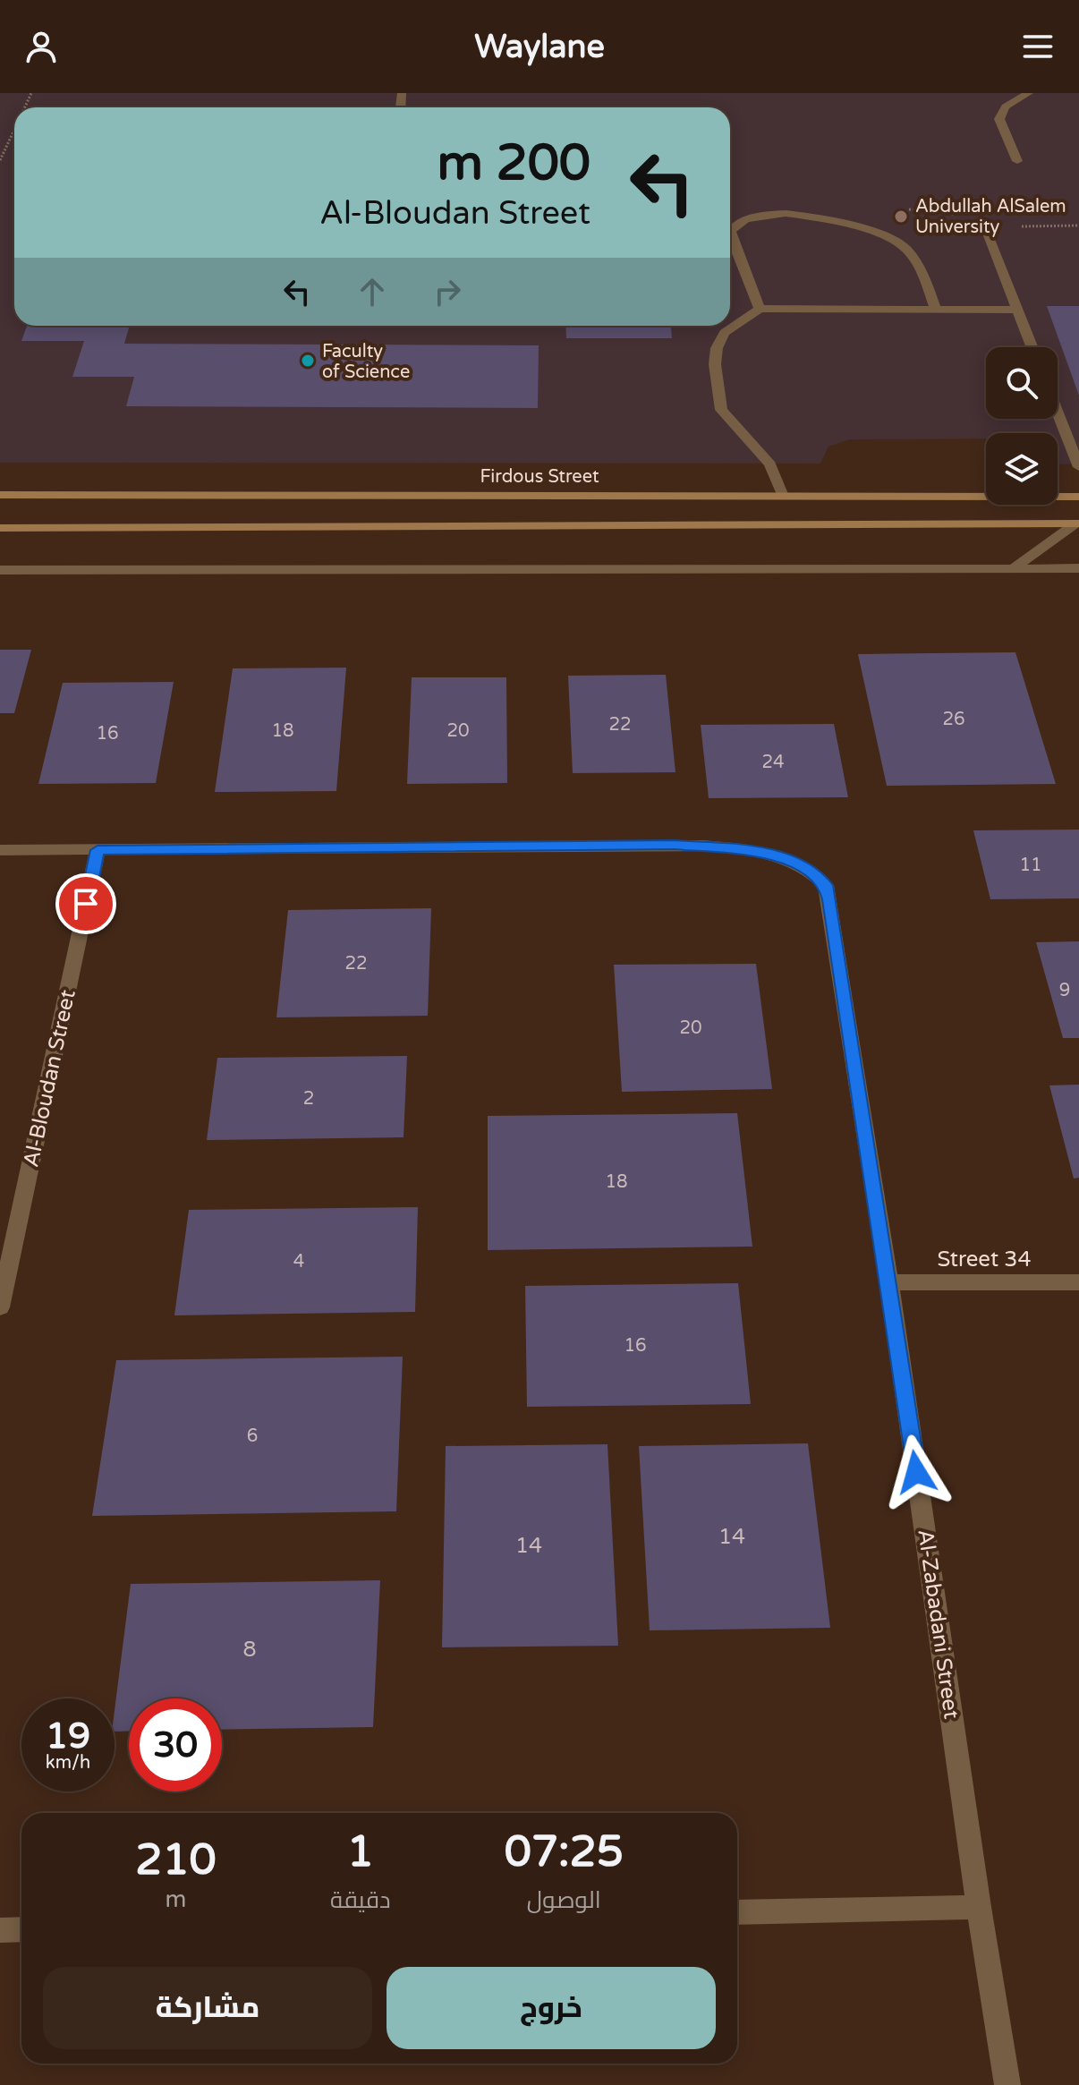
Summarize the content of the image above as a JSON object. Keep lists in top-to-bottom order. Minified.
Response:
{"streets":{"street":["Firdous Street","Al-Bloudan Street","Street 34","Al-Zabadani Street"]},"crossings":[["Al-Bloudan Street","Al-Zabadani Street"],["Street 34","Al-Zabadani Street"]],"places":["Abdullah AlSalem University","Faculty of Science"],"house_numbers":["26","22","18","20","16","24","11","22","9","20","2","18","4","16","6","14","14","8"],"page":{"header":"Waylane","turn":["200 m","Al-Bloudan Street"],"speed":"19 km/h","limit":"30","eta":["07:25","الوصول","1","دقيقة","210","m"],"buttons":["خروج","مشاركة"]}}
